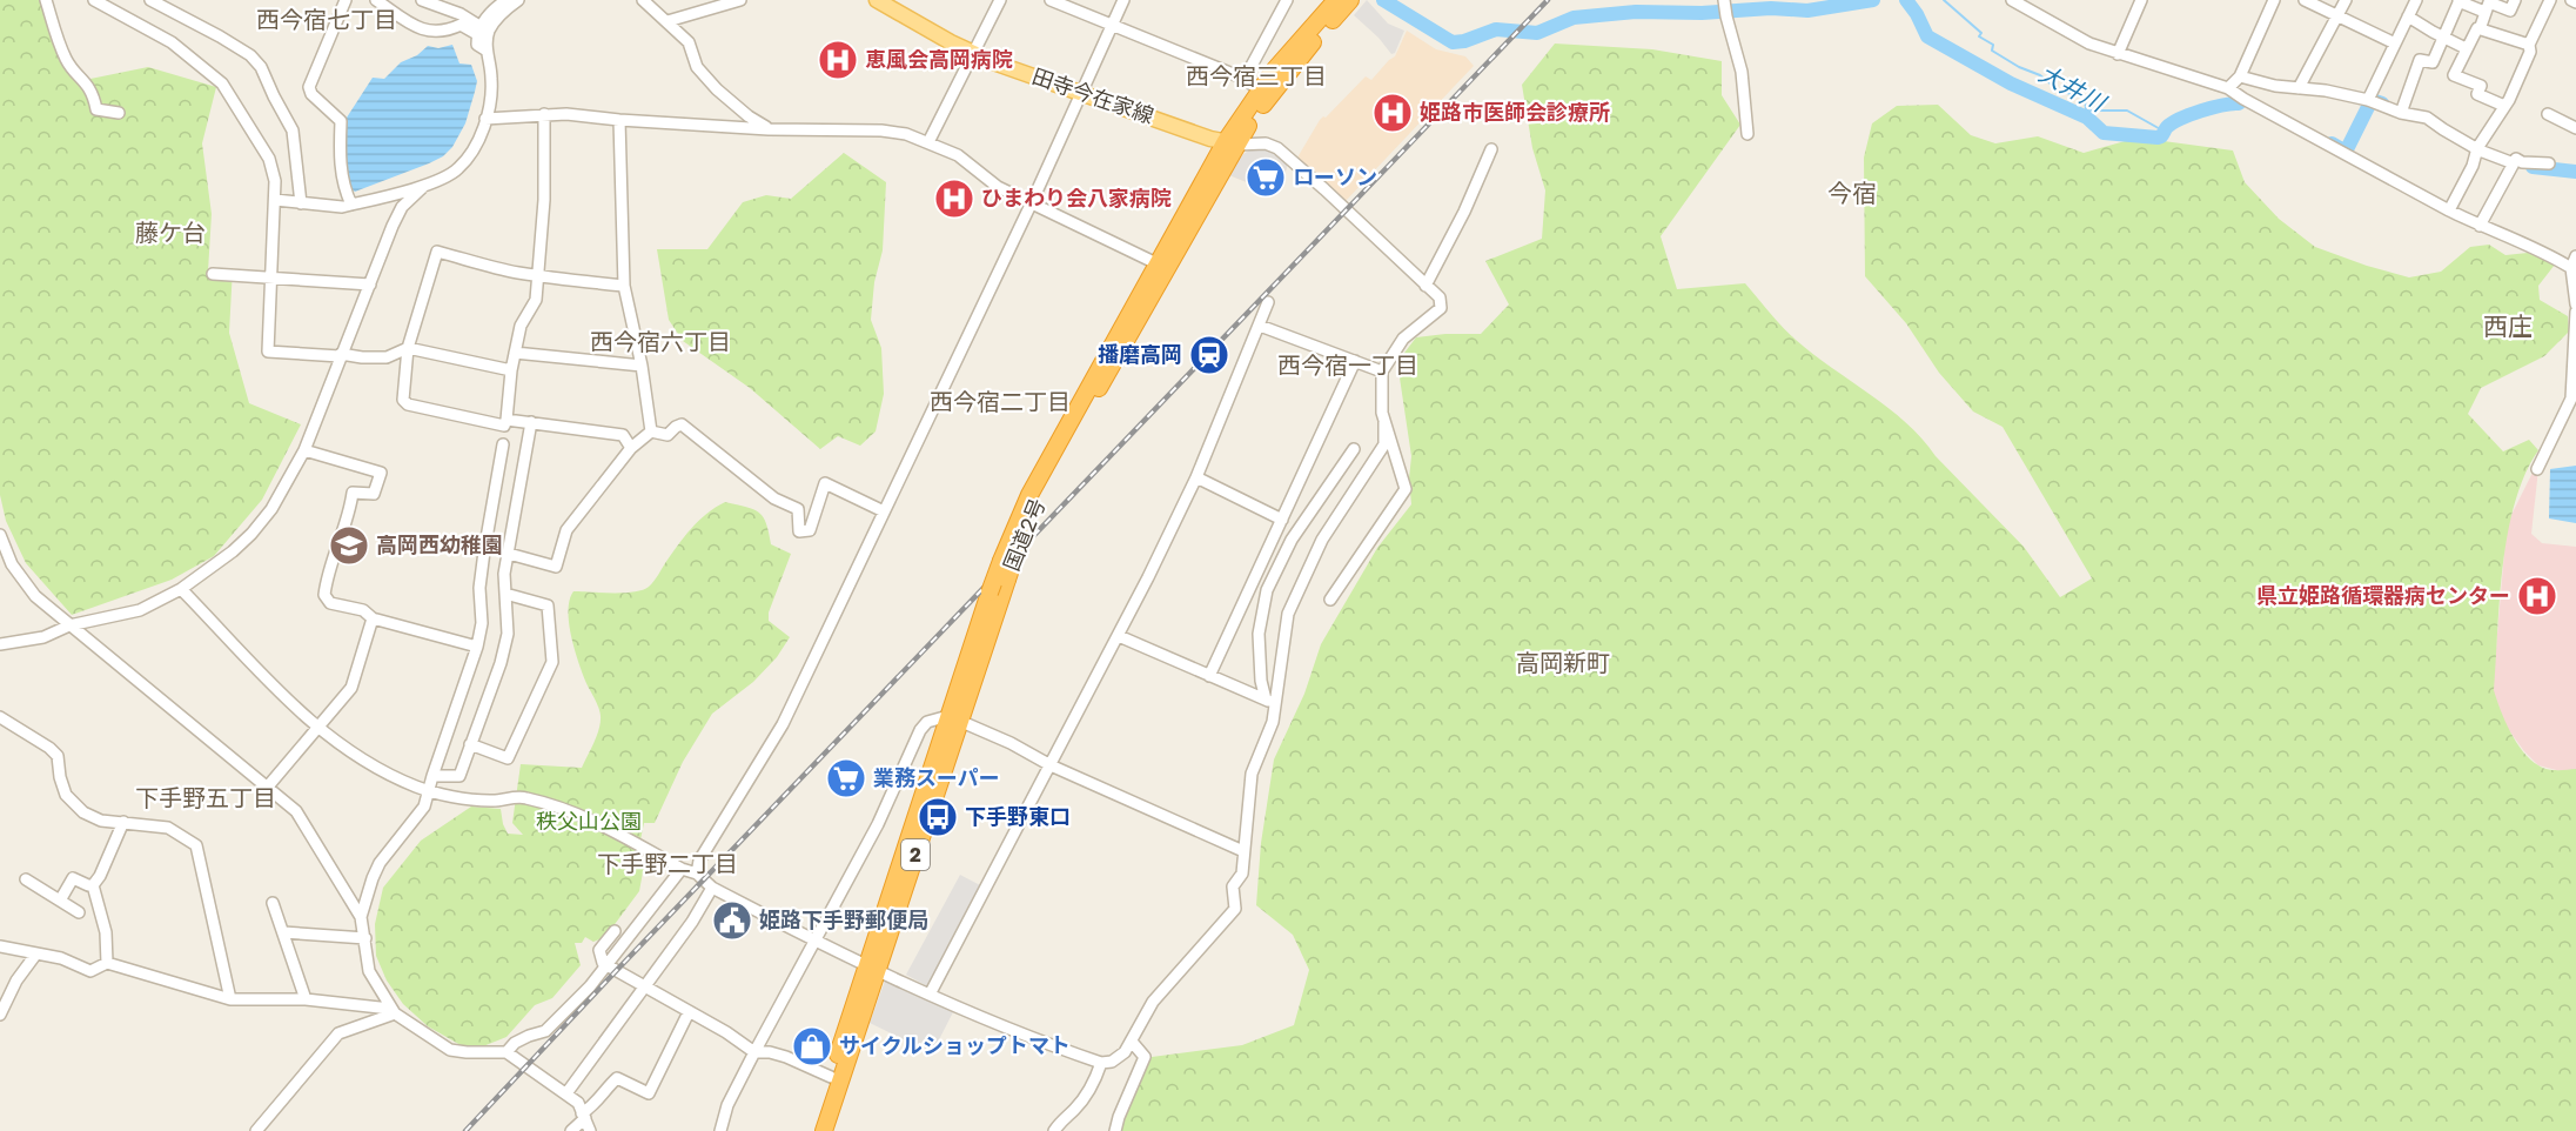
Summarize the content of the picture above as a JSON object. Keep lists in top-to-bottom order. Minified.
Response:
{"streets":{"highway":["国道2号","2"],"main road":["田寺今在家線"]},"crossings":[["田寺今在家線","国道2号"]],"districts":["西今宿七丁目","西今宿三丁目","今宿","藤ケ台","西庄","西今宿六丁目","西今宿一丁目","西今宿二丁目","高岡新町","下手野五丁目","下手野二丁目"],"water":["大井川"],"parks":["秩父山公園"],"places":{"hospital":["恵風会高岡病院","姫路市医師会診療所","ひまわり会八家病院","県立姫路循環器病センター"],"supermarket":["ローソン","業務スーパー"],"station":["播磨高岡"],"school or university":["高岡西幼稚園"],"bus stop":["下手野東口"],"public building":["姫路下手野郵便局"],"shop":["サイクルショップトマト"]}}
